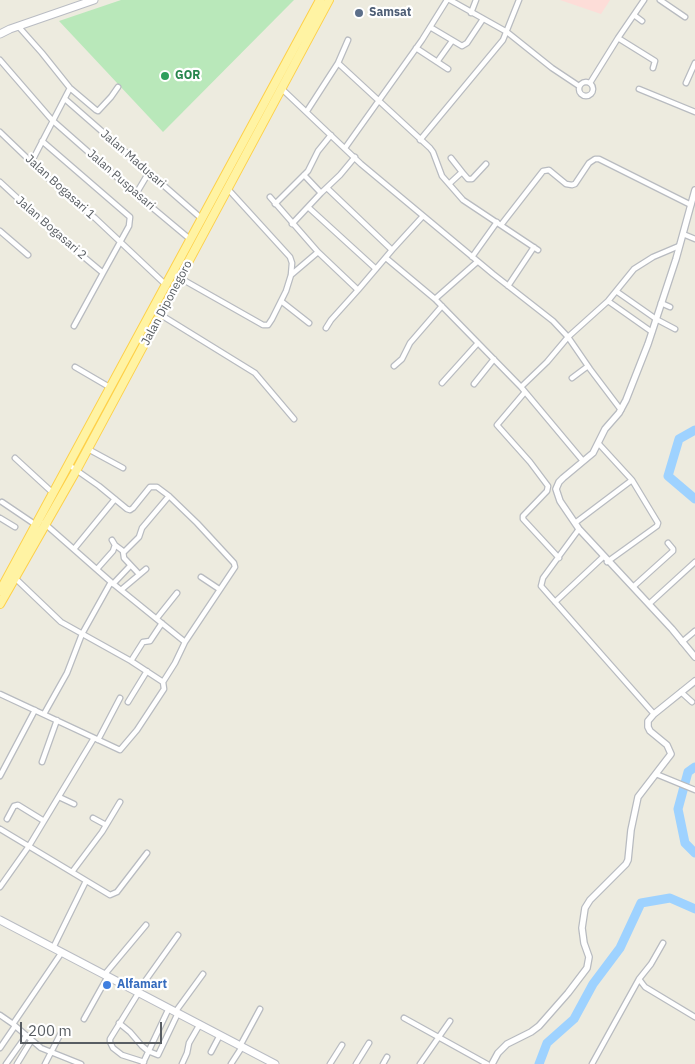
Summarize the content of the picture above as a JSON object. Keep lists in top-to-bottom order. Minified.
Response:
{"streets":{"main road":["Jalan Diponegoro"],"street":["Jalan Madusari","Jalan Puspasari","Jalan Bogasari 1","Jalan Bogasari 2"]},"crossings":[["Jalan Madusari","Jalan Diponegoro"],["Jalan Puspasari","Jalan Bogasari 1"],["Jalan Puspasari","Jalan Diponegoro"],["Jalan Bogasari 1","Jalan Diponegoro"]],"places":["Samsat","GOR","Alfamart"],"scale_bar":"200 m"}
